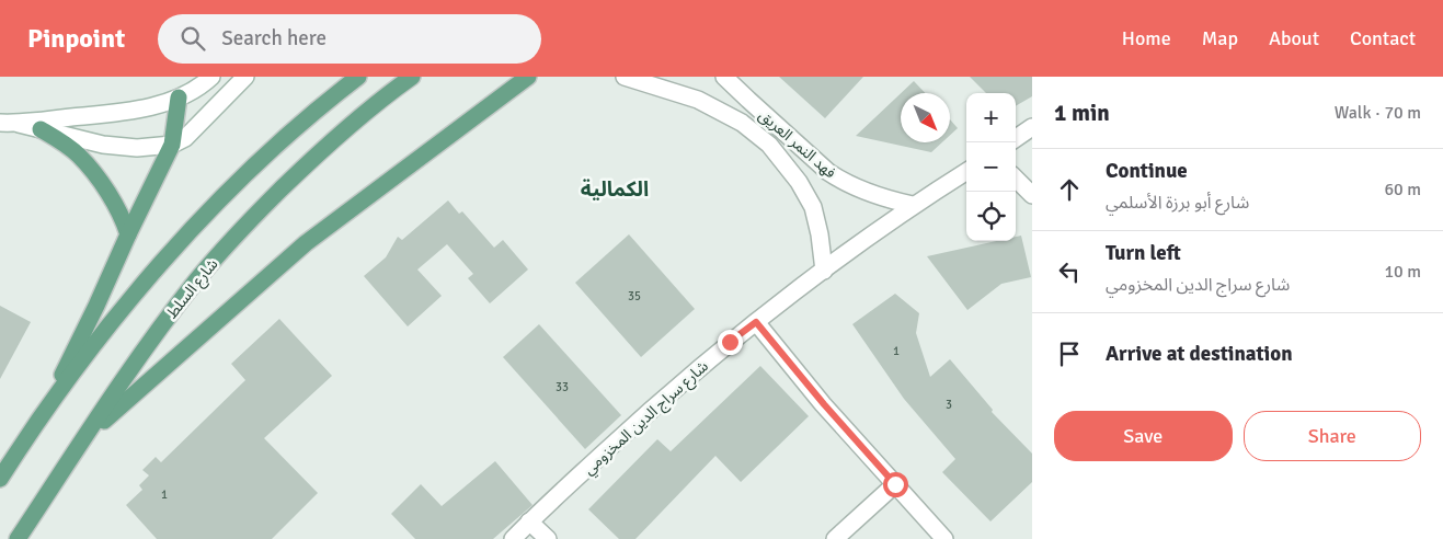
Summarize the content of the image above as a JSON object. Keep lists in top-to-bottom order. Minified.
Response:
{"streets":{"main road":["شارع السلط"],"street":["فهد النمر العريق","شارع سراج الدين المخزومي"]},"crossings":[["فهد النمر العريق","شارع سراج الدين المخزومي"]],"districts":["الكمالية"],"house_numbers":["35","1","33","3","1"],"north":"bottom right","page":{"header":"Pinpoint","search":"Search here","nav":["Home","Map","About","Contact"],"heading":["1 min","Walk · 70 m"],"map_buttons":["+","−"],"list":[["Continue","شارع أبو برزة الأسلمي","60 m"],["Turn left","شارع سراج الدين المخزومي","10 m"],"Arrive at destination"],"buttons":["Save","Share"]}}
